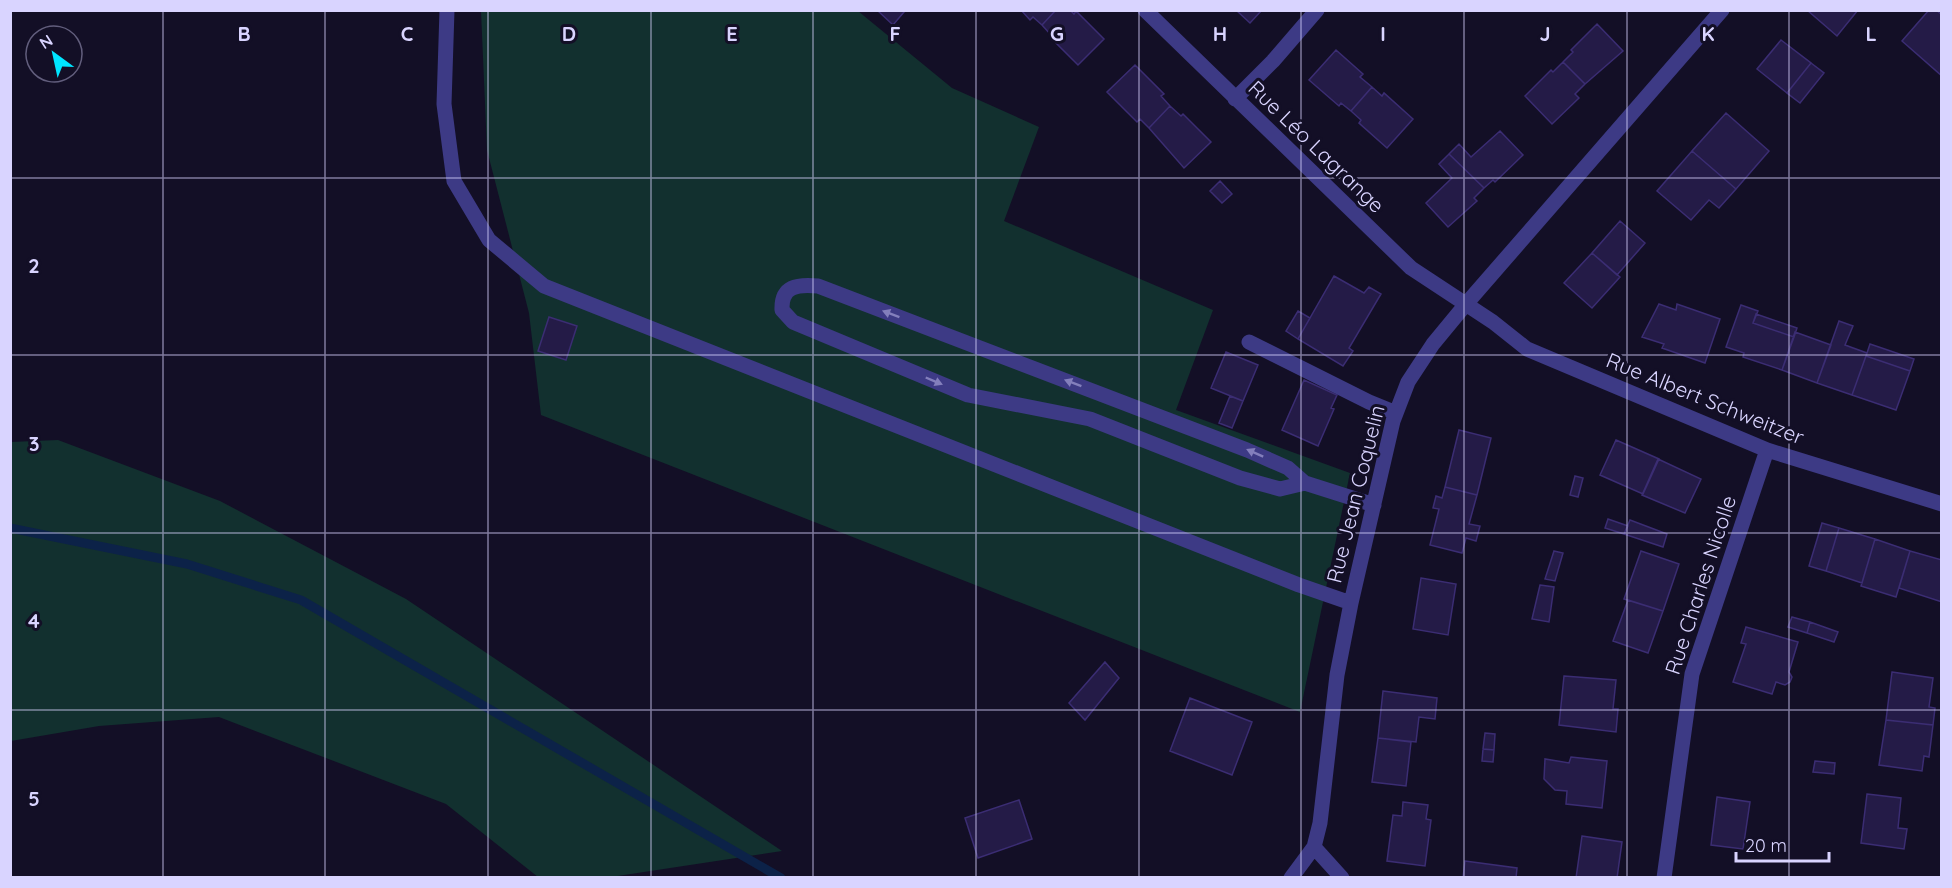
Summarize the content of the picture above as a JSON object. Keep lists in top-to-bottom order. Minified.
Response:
{"streets":{"street":["Rue Léo Lagrange","Rue Albert Schweitzer","Rue Jean Coquelin","Rue Charles Nicolle"]},"crossings":[["Rue Léo Lagrange","Rue Albert Schweitzer"],["Rue Léo Lagrange","Rue Jean Coquelin"],["Rue Albert Schweitzer","Rue Jean Coquelin"],["Rue Albert Schweitzer","Rue Charles Nicolle"]],"scale_bar":"20 m","north":"top left","grid":{"columns":["B","C","D","E","F","G","H","I","J","K","L"],"rows":["2","3","4","5"]}}
